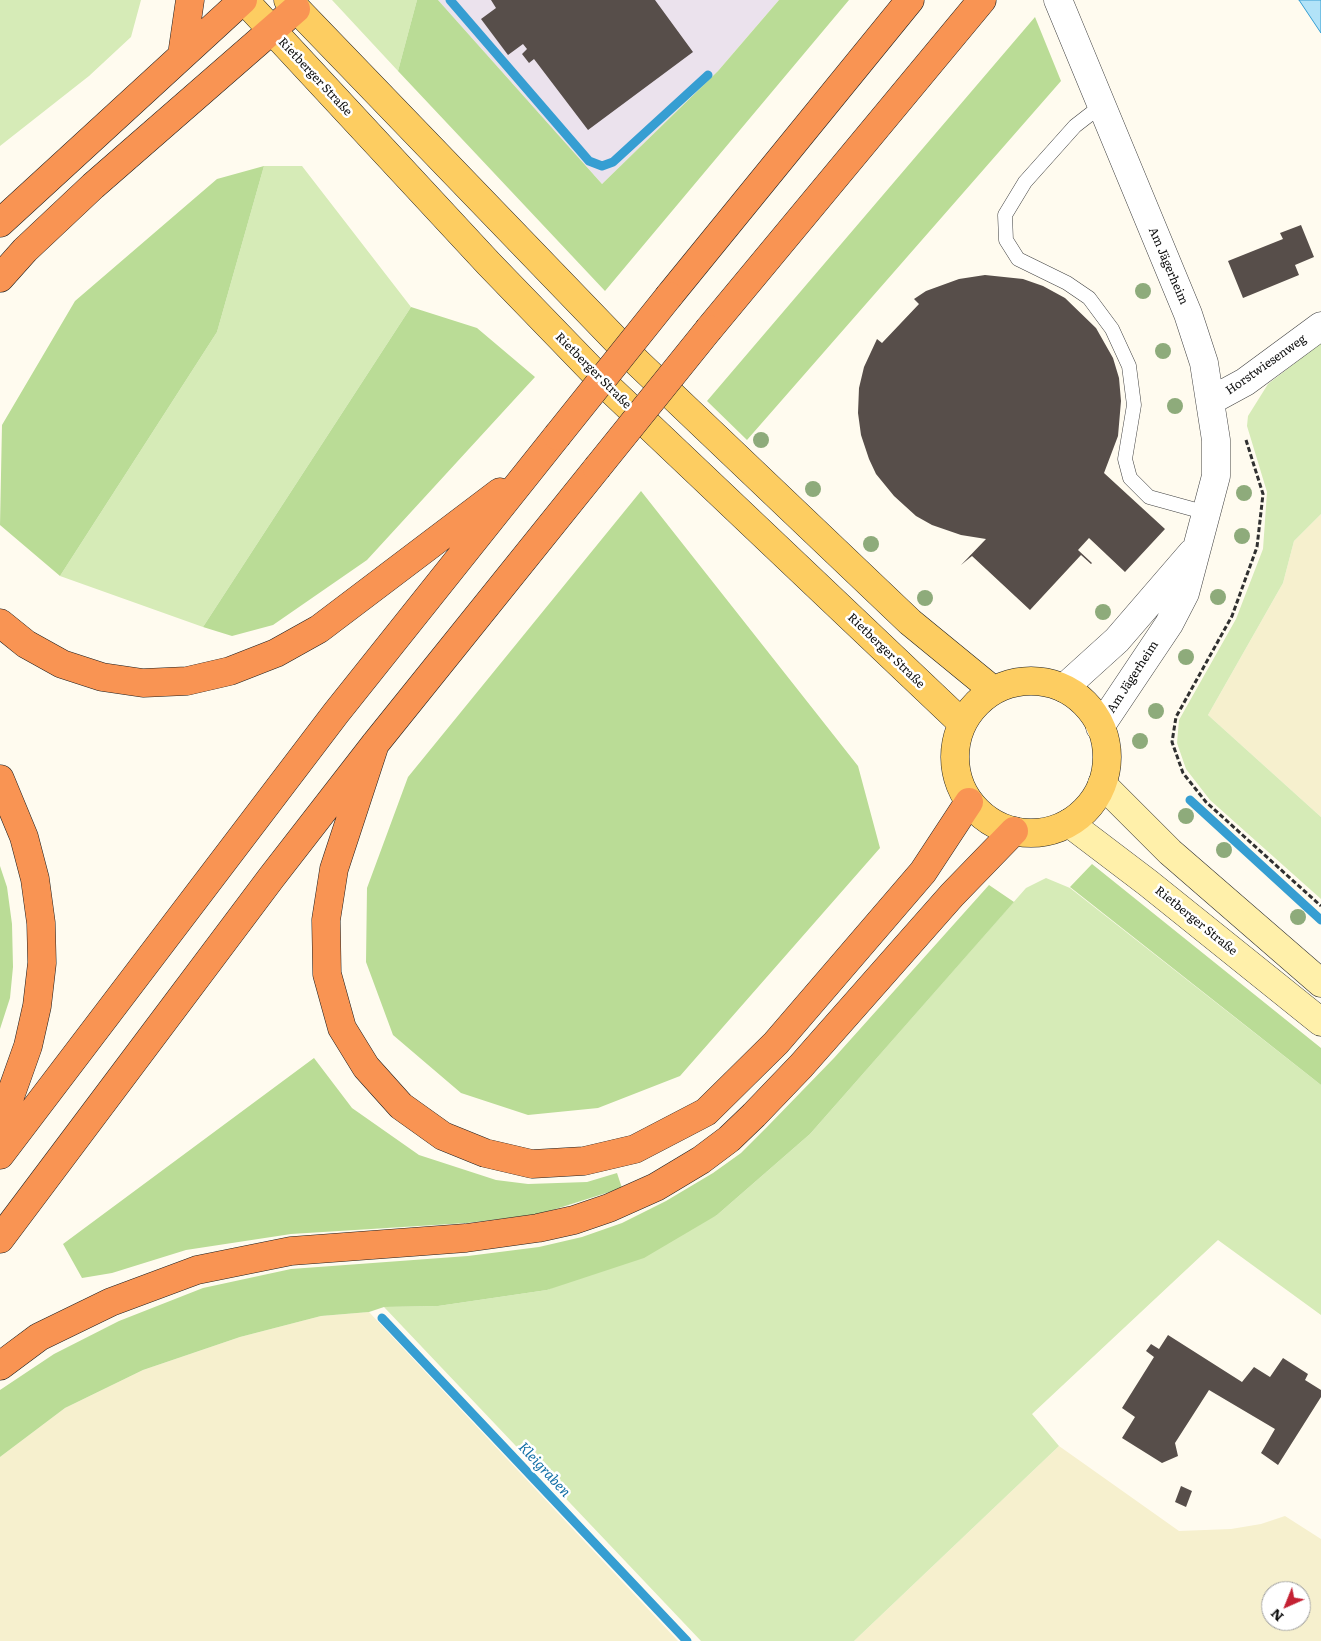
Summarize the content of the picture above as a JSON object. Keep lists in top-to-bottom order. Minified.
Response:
{"streets":{"main road":["Rietberger Straße"],"street":["Am Jägerheim","Horstwiesenweg"]},"crossings":[["Rietberger Straße","Am Jägerheim"],["Am Jägerheim","Horstwiesenweg"]],"water":["Kleigraben"],"north":"bottom left"}
